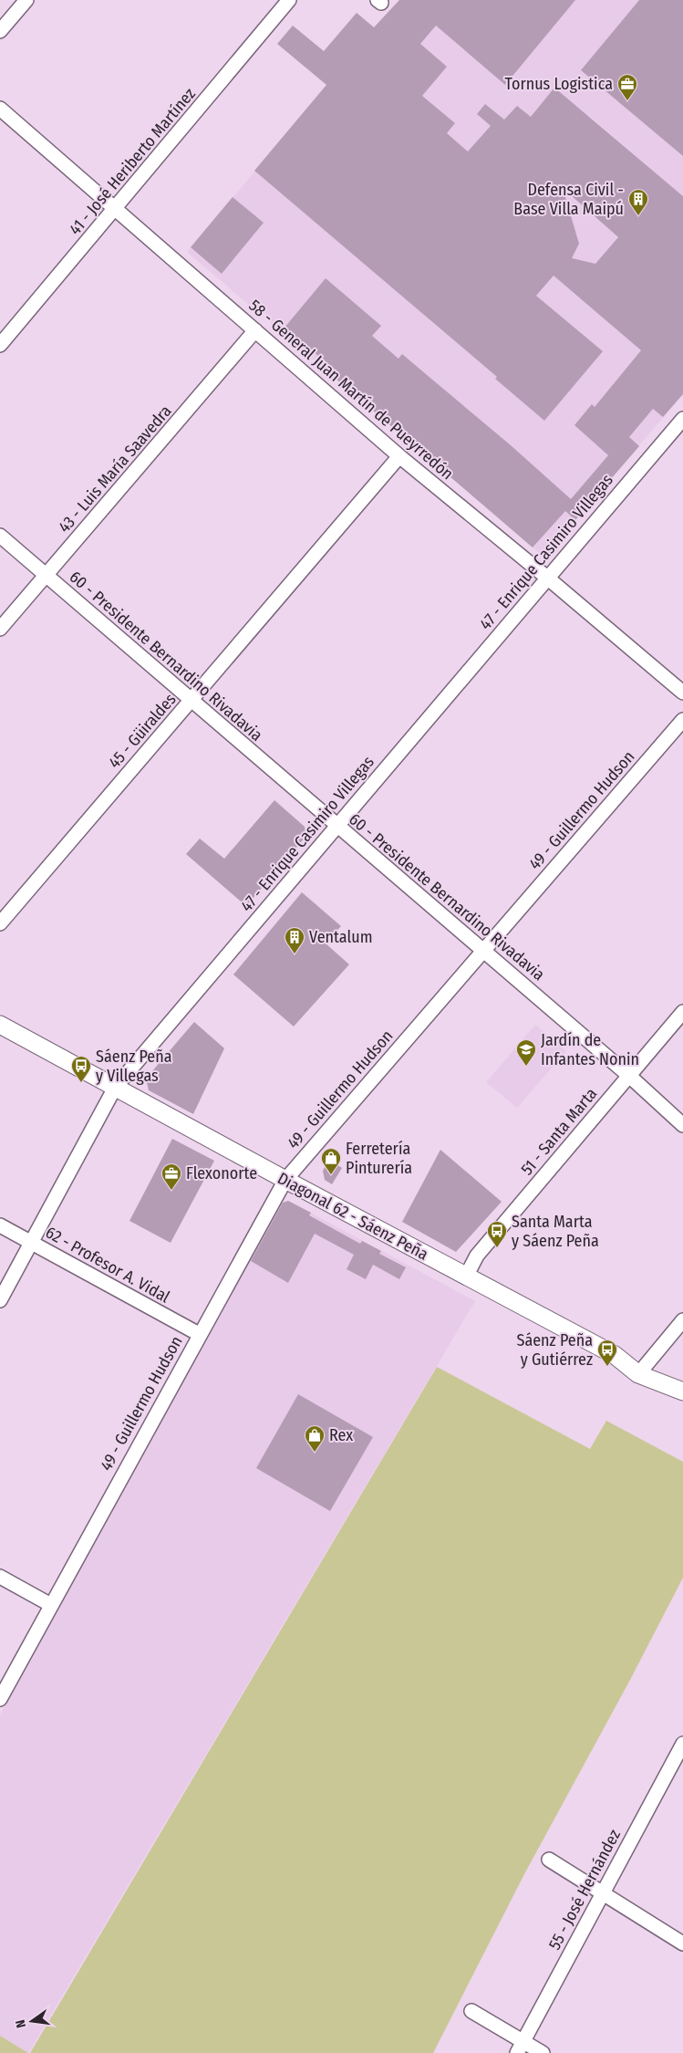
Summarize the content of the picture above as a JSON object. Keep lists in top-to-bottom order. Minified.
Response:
{"streets":{"street":["41 - José Heriberto Martínez","58 - General Juan Martín de Pueyrredón","43 - Luis María Saavedra","47 - Enrique Casimiro Villegas","60 - Presidente Bernardino Rivadavia","45 - Güiraldes","49 - Guillermo Hudson","51 - Santa Marta","Diagonal 62 - Sáenz Peña","62 - Profesor A. Vidal","55 - José Hernández"]},"crossings":[["41 - José Heriberto Martínez","58 - General Juan Martín de Pueyrredón"],["58 - General Juan Martín de Pueyrredón","43 - Luis María Saavedra"],["58 - General Juan Martín de Pueyrredón","47 - Enrique Casimiro Villegas"],["58 - General Juan Martín de Pueyrredón","45 - Güiraldes"],["43 - Luis María Saavedra","60 - Presidente Bernardino Rivadavia"],["47 - Enrique Casimiro Villegas","60 - Presidente Bernardino Rivadavia"],["47 - Enrique Casimiro Villegas","Diagonal 62 - Sáenz Peña"],["47 - Enrique Casimiro Villegas","62 - Profesor A. Vidal"],["60 - Presidente Bernardino Rivadavia","45 - Güiraldes"],["60 - Presidente Bernardino Rivadavia","49 - Guillermo Hudson"],["60 - Presidente Bernardino Rivadavia","51 - Santa Marta"],["49 - Guillermo Hudson","Diagonal 62 - Sáenz Peña"],["49 - Guillermo Hudson","62 - Profesor A. Vidal"],["51 - Santa Marta","Diagonal 62 - Sáenz Peña"]],"places":{"office":["Tornus Logistica","Flexonorte"],"building":["Defensa Civil - Base Villa Maipú","Ventalum"],"school or university":["Jardín de Infantes Nonin"],"bus stop":["Sáenz Peña y Villegas","Santa Marta y Sáenz Peña","Sáenz Peña y Gutiérrez"],"shop":["Ferretería Pinturería","Rex"]},"north":"left"}
